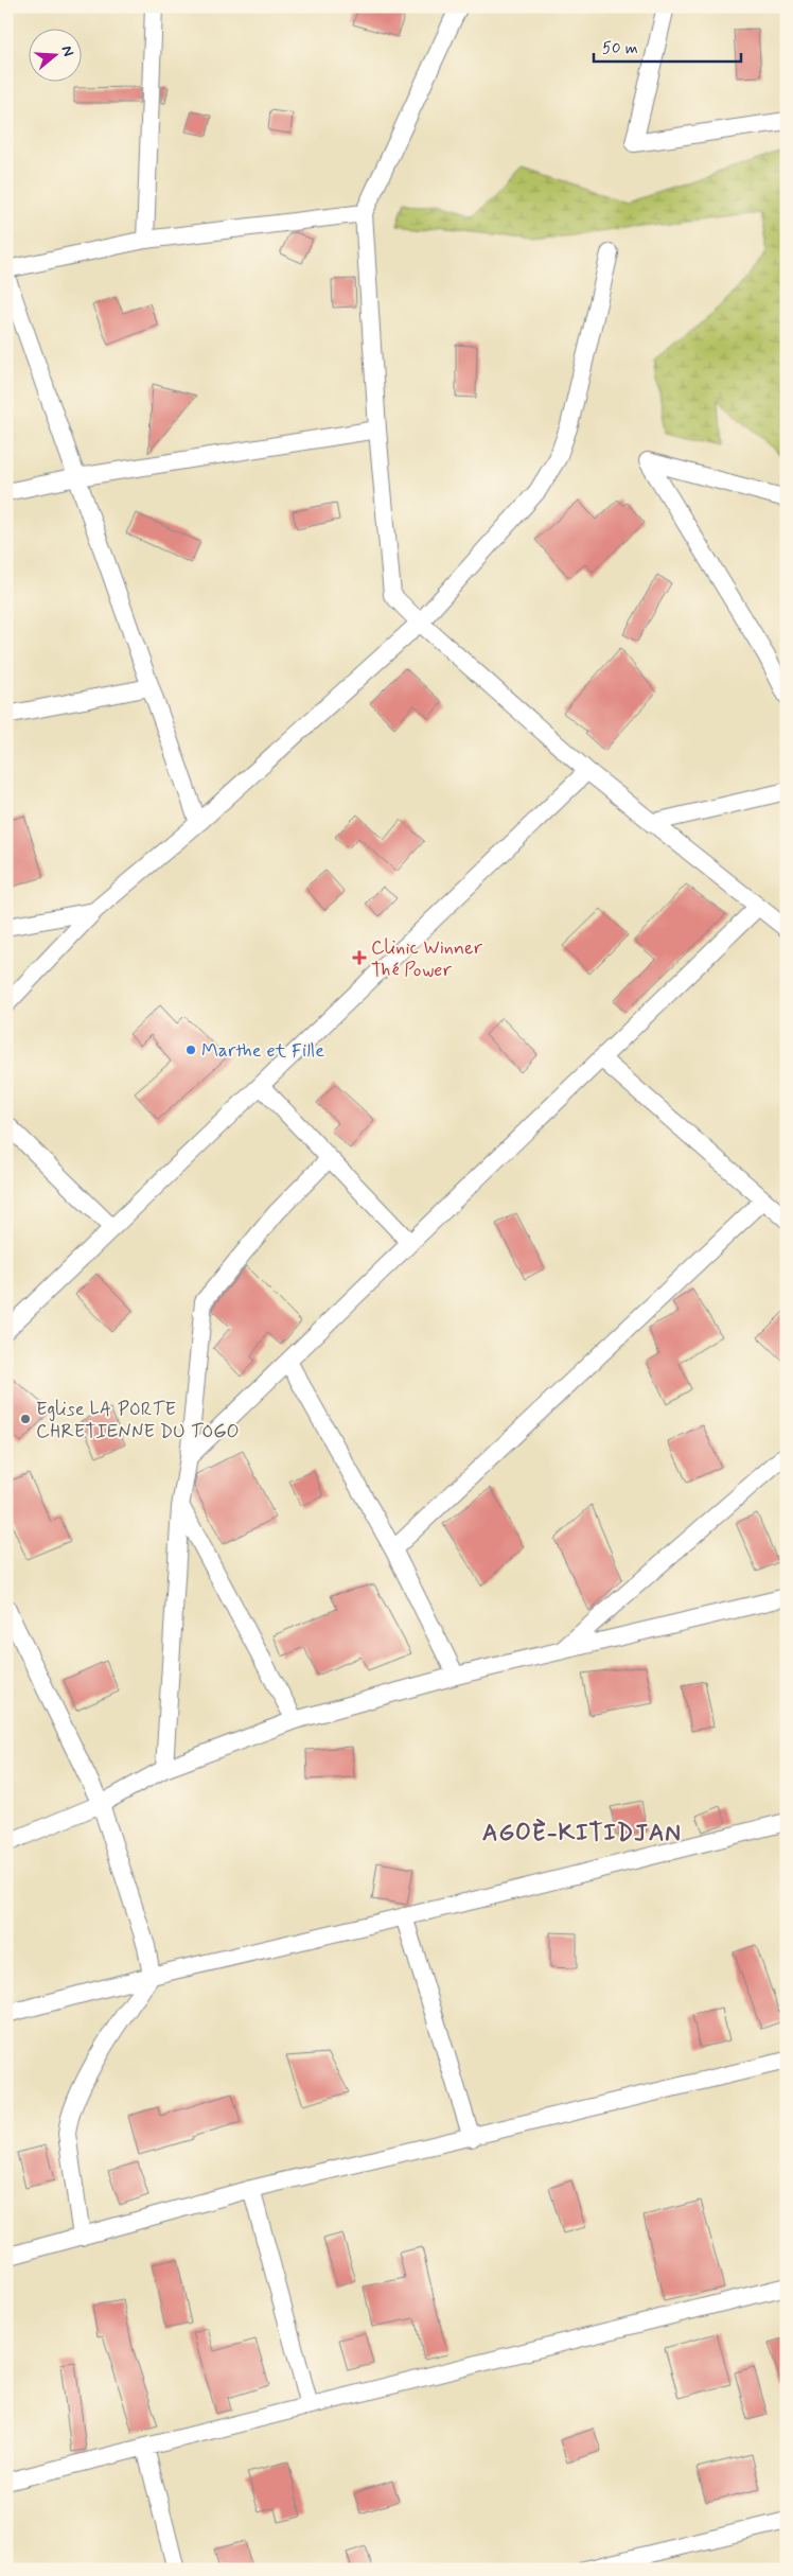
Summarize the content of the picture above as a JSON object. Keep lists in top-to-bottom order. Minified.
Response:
{"districts":["AGOÈ-KITIDJAN"],"places":{"health":["Clinic Winner Thé Power"],"other":["Marthe et Fille","Eglise LA PORTE CHRETIENNE DU TOGO"]},"scale_bar":"50 m","north":"right"}
